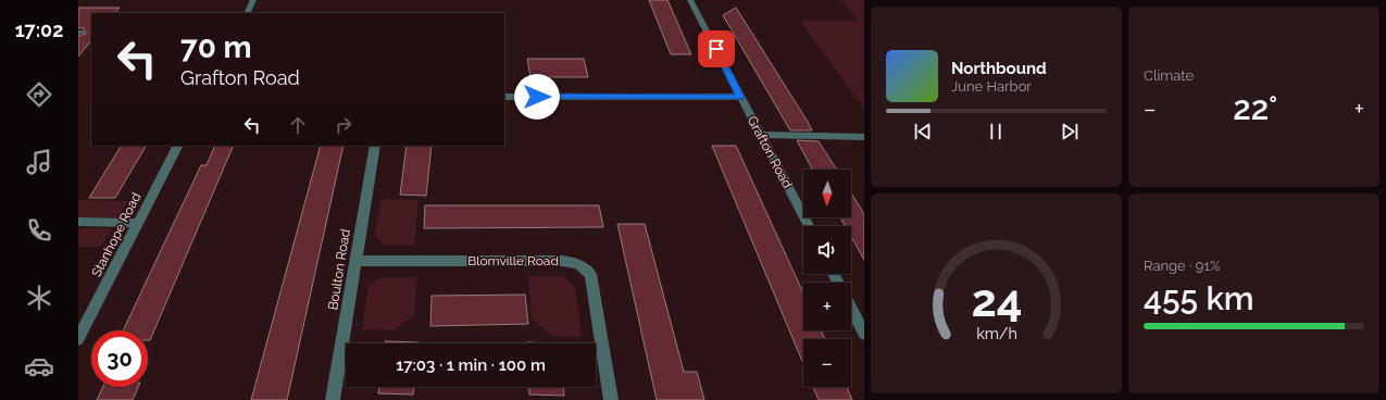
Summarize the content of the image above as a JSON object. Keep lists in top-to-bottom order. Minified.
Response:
{"streets":{"street":["Grafton Road","Stanhope Road","Blomville Road","Boulton Road"]},"crossings":[["Blomville Road","Boulton Road"]],"north":"bottom","page":{"tabs":"17:02","tile":["Climate",["Range · 91%","455 km"]],"turn":["70 m","Grafton Road"],"song":["Northbound","June Harbor"],"heat":["−","22°","+"],"map_buttons":["+","−"],"limit":"30","trip":"17:03 · 1 min · 100 m","gauge":["24","km/h"]}}
